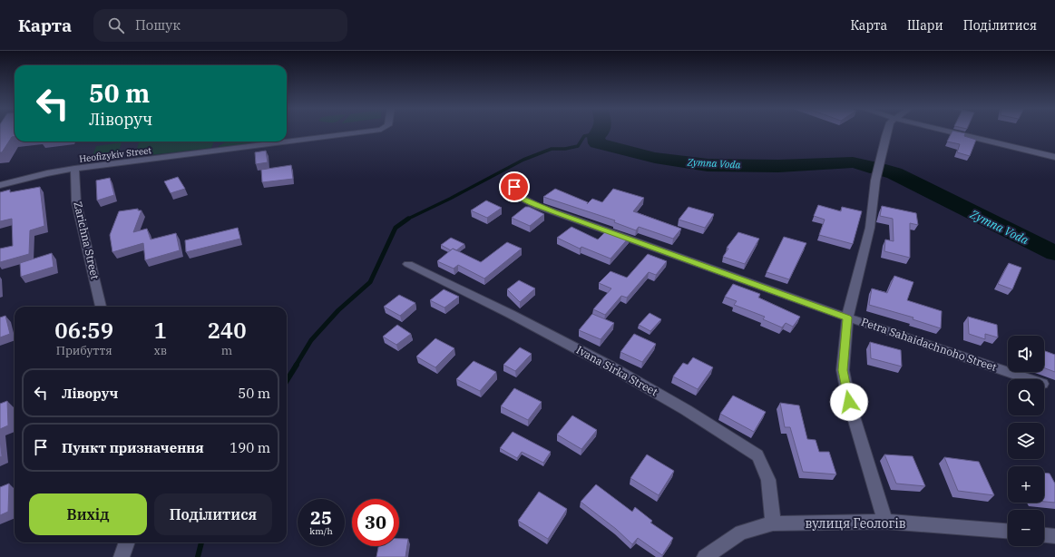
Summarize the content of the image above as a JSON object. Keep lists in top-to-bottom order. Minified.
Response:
{"streets":{"street":["Heofizykiv Street","Zarichna Street","Petra Sahaidachnoho Street","Ivana Sirka Street","вулиця Геологів"]},"crossings":[["Heofizykiv Street","Zarichna Street"],["Ivana Sirka Street","вулиця Геологів"]],"water":["Zymna Voda"],"page":{"header":"Карта","search":"Пошук","nav":["Карта","Шари","Поділитися"],"turn":["50 m","Ліворуч"],"eta":["06:59","Прибуття","1","хв","240","m"],"map_buttons":["+","−"],"list":[{"name":"Ліворуч","value":"50 m"},{"name":"Пункт призначення","value":"190 m"}],"buttons":["Вихід","Поділитися"],"speed":"25 km/h","limit":"30"}}
